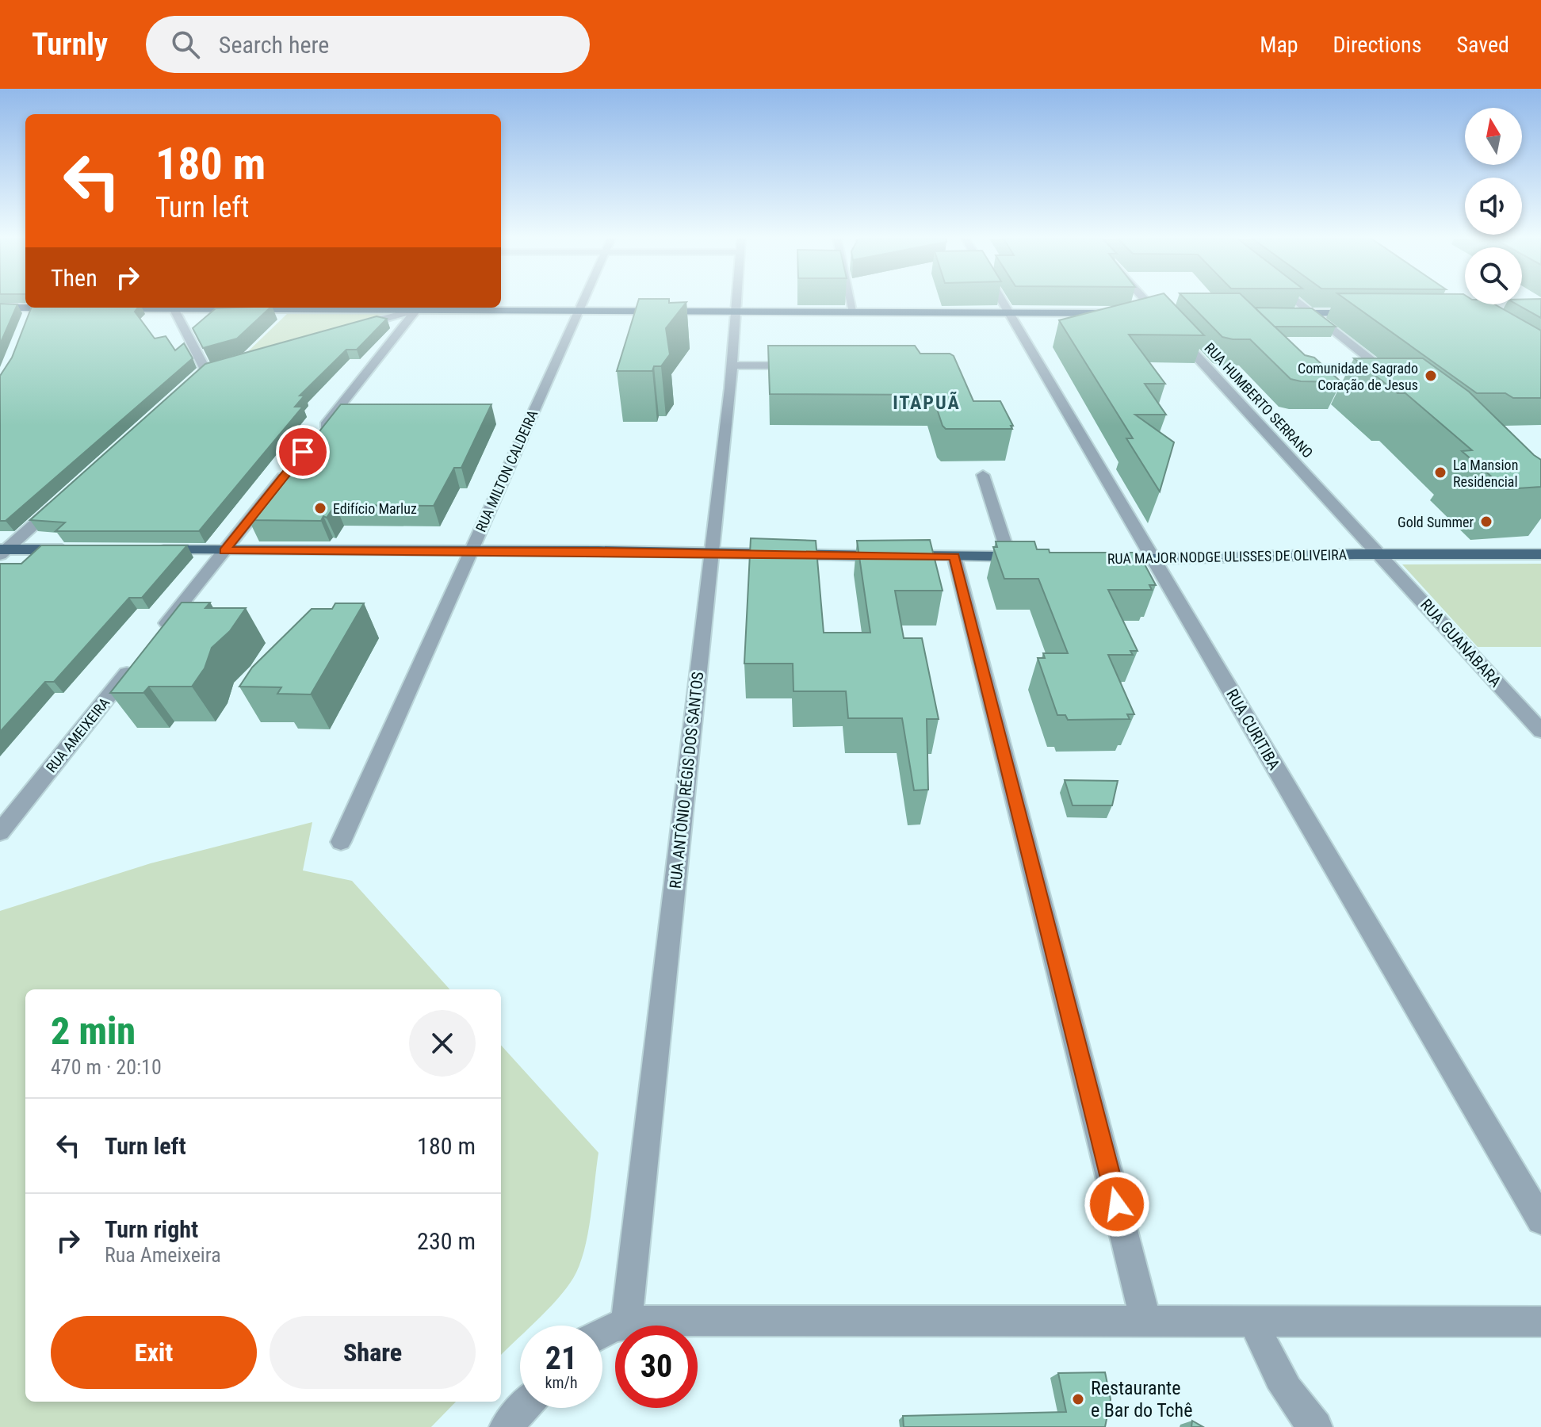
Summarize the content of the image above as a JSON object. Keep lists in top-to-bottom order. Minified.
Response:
{"streets":{"main road":["RUA MAJOR NODGE ULISSES DE OLIVEIRA"],"street":["RUA HUMBERTO SERRANO","RUA MILTON CALDEIRA","RUA GUANABARA","RUA CURITIBA","RUA AMEIXEIRA","RUA ANTÔNIO RÉGIS DOS SANTOS"]},"crossings":[["RUA HUMBERTO SERRANO","RUA MAJOR NODGE ULISSES DE OLIVEIRA"],["RUA HUMBERTO SERRANO","RUA GUANABARA"],["RUA MAJOR NODGE ULISSES DE OLIVEIRA","RUA GUANABARA"],["RUA MAJOR NODGE ULISSES DE OLIVEIRA","RUA CURITIBA"]],"districts":["ITAPUÃ"],"places":["Comunidade Sagrado Coração de Jesus","La Mansion Residencial","Edifício Marluz","Gold Summer","Restaurante e Bar do Tchê"],"north":"top","page":{"header":"Turnly","search":"Search here","nav":["Map","Directions","Saved"],"turn":["180 m","Turn left"],"then":"Then","heading":["2 min","470 m · 20:10"],"list":[{"name":"Turn left","value":"180 m"},{"name":"Turn right","note":"Rua Ameixeira","value":"230 m"}],"buttons":["Exit","Share"],"speed":"21 km/h","limit":"30"}}
